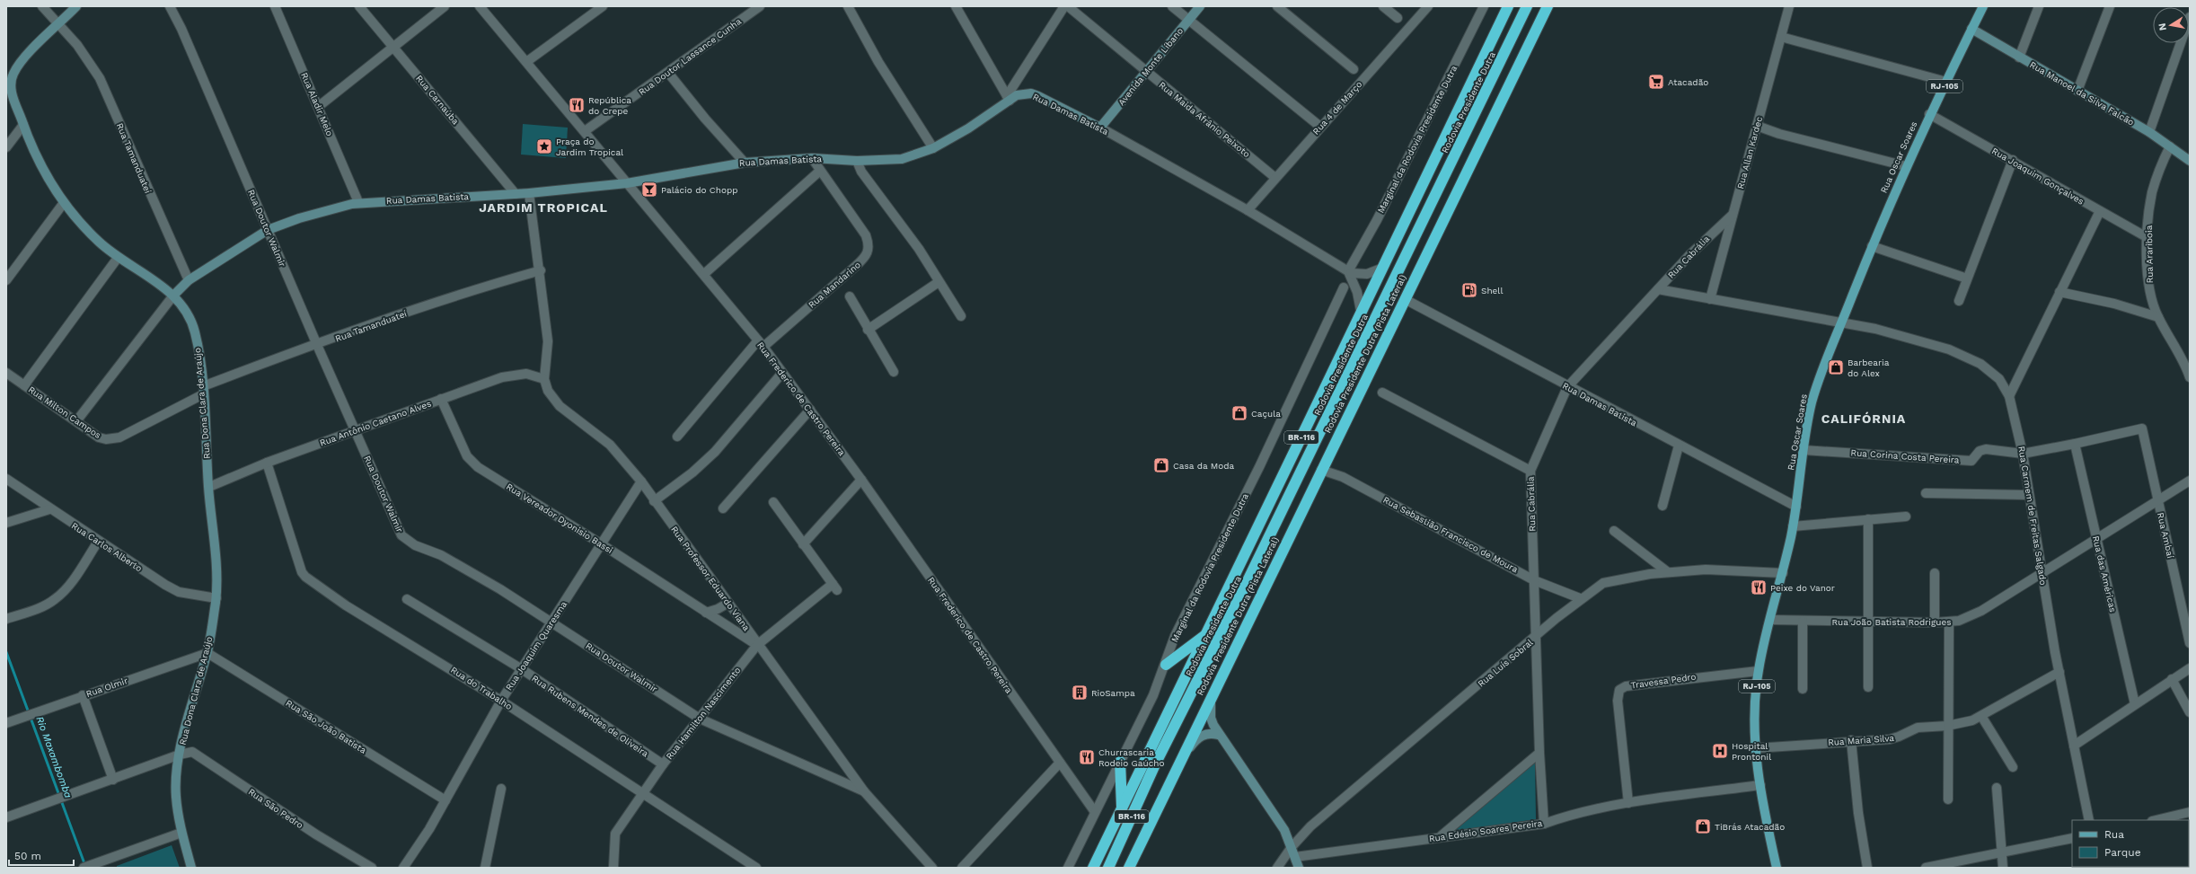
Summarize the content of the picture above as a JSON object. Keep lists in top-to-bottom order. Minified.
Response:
{"streets":{"highway":["Rodovia Presidente Dutra","Rodovia Presidente Dutra (Pista Lateral)","BR-116"],"main road":["RJ-105","Rua Oscar Soares"],"street":["Rua Doutor Lassance Cunha","Avenida Monte Líbano","Rua Manoel da Silva Falcão","Rua Carnaúba","Rua Aladir Melo","Rua 4 de Março","Rua Damas Batista","Rua Maida Afrânio Peixoto","Marginal da Rodovia Presidente Dutra","Rua Allan Kardec","Rua Tamanduateí","Rua Joaquim Gonçalves","Rua Doutor Walmir","Rua Arariboia","Rua Cabrália","Rua Mandarino","Rua Frederico de Castro Pereira","Rua Dona Clara de Araújo","Rua Milton Campos","Rua Antônio Caetano Alves","Rua Corina Costa Pereira","Rua Carmem de Freitas Salgado","Rua Vereador Dyonisio Bassi","Rua Sebastião Francisco de Moura","Rua Ambaí","Rua Carlos Alberto","Rua das Américas","Rua Professor Eduardo Viana","Rua João Batista Rodrigues","Rua Joaquim Quaresma","Rua Luís Sobral","Travessa Pedro","Rua Olmir","Rua do Trabalho","Rua Hamilton Nascimento","Rua Rubens Mendes de Oliveira","Rua São João Batista","Rua Maria Silva","Rua São Pedro","Rua Edésio Soares Pereira"]},"crossings":[["Rua Doutor Lassance Cunha","Rua Frederico de Castro Pereira"],["Avenida Monte Líbano","Rua Damas Batista"],["Avenida Monte Líbano","Rua Maida Afrânio Peixoto"],["Rua Manoel da Silva Falcão","Rua Oscar Soares"],["Rua Manoel da Silva Falcão","Rua Arariboia"],["Rua Carnaúba","Rua Damas Batista"],["Rua Aladir Melo","Rua Damas Batista"],["Rua 4 de Março","Rua Damas Batista"],["Rua 4 de Março","Rua Maida Afrânio Peixoto"],["Rua Damas Batista","Marginal da Rodovia Presidente Dutra"],["Rua Damas Batista","Rua Oscar Soares"],["Rua Damas Batista","Rua Tamanduateí"],["Rua Damas Batista","Rua Doutor Walmir"],["Rua Damas Batista","Rua Cabrália"],["Rua Damas Batista","Rua Mandarino"],["Rua Damas Batista","Rodovia Presidente Dutra (Pista Lateral)"],["Rua Damas Batista","Rua Frederico de Castro Pereira"],["Marginal da Rodovia Presidente Dutra","Rua Frederico de Castro Pereira"],["Rua Allan Kardec","Rua Cabrália"],["Rua Allan Kardec","Rua Carmem de Freitas Salgado"],["Rua Oscar Soares","Rua Joaquim Gonçalves"],["Rua Oscar Soares","Rua Corina Costa Pereira"],["Rua Oscar Soares","Rua Carmem de Freitas Salgado"],["Rua Oscar Soares","Rua João Batista Rodrigues"],["Rua Oscar Soares","Rua Luís Sobral"],["Rua Oscar Soares","Travessa Pedro"],["Rua Oscar Soares","Rua Maria Silva"],["Rua Oscar Soares","Rua Edésio Soares Pereira"],["Rua Tamanduateí","Rua Doutor Walmir"],["Rua Tamanduateí","Rua Dona Clara de Araújo"],["Rua Tamanduateí","Rua Milton Campos"],["Rua Joaquim Gonçalves","Rua Arariboia"],["Rua Doutor Walmir","Rua Antônio Caetano Alves"],["Rua Doutor Walmir","Rua Professor Eduardo Viana"],["Rua Doutor Walmir","Rua Joaquim Quaresma"],["Rua Doutor Walmir","Rua Hamilton Nascimento"],["Rua Cabrália","Rua Carmem de Freitas Salgado"],["Rua Cabrália","Rua Sebastião Francisco de Moura"],["Rua Cabrália","Rua Luís Sobral"],["Rua Cabrália","Rua Edésio Soares Pereira"],["Rua Mandarino","Rua Frederico de Castro Pereira"],["Rodovia Presidente Dutra (Pista Lateral)","Rua Sebastião Francisco de Moura"],["Rua Dona Clara de Araújo","Rua Milton Campos"],["Rua Dona Clara de Araújo","Rua Antônio Caetano Alves"],["Rua Dona Clara de Araújo","Rua Carlos Alberto"],["Rua Dona Clara de Araújo","Rua Olmir"],["Rua Dona Clara de Araújo","Rua São João Batista"],["Rua Dona Clara de Araújo","Rua São Pedro"],["Rua Antônio Caetano Alves","Rua Vereador Dyonisio Bassi"],["Rua Antônio Caetano Alves","Rua Professor Eduardo Viana"],["Rua Antônio Caetano Alves","Rua do Trabalho"],["Rua Corina Costa Pereira","Rua Carmem de Freitas Salgado"],["Rua Carmem de Freitas Salgado","Rua João Batista Rodrigues"],["Rua Carmem de Freitas Salgado","Rua Maria Silva"],["Rua Vereador Dyonisio Bassi","Rua Professor Eduardo Viana"],["Rua Vereador Dyonisio Bassi","Rua Joaquim Quaresma"],["Rua Vereador Dyonisio Bassi","Rua Hamilton Nascimento"],["Rua Sebastião Francisco de Moura","Rua Luís Sobral"],["Rua Ambaí","Rua das Américas"],["Rua Ambaí","Rua João Batista Rodrigues"],["Rua das Américas","Rua João Batista Rodrigues"],["Rua Professor Eduardo Viana","Rua Joaquim Quaresma"],["Rua Professor Eduardo Viana","Rua Hamilton Nascimento"],["Rua Joaquim Quaresma","Rua do Trabalho"],["Rua Joaquim Quaresma","Rua Rubens Mendes de Oliveira"],["Rua Joaquim Quaresma","Rua São João Batista"],["Travessa Pedro","Rua Edésio Soares Pereira"],["Rua Olmir","Rua São João Batista"],["Rua do Trabalho","Rua Hamilton Nascimento"],["Rua Hamilton Nascimento","Rua Rubens Mendes de Oliveira"]],"districts":["JARDIM TROPICAL","CALIFÓRNIA"],"water":["Rio Maxambomba"],"places":{"supermarket":["Atacadão"],"restaurant":["República do Crepe","Peixe do Vanor","Churrascaria Rodeio Gaúcho"],"place":["Praça do Jardim Tropical"],"bar":["Palácio do Chopp"],"fuel station":["Shell"],"shop":["Barbearia do Alex","Caçula","Casa da Moda","TiBrás Atacadão"],"building":["RioSampa"],"hospital":["Hospital Prontonil"]},"legend":["Rua","Parque"],"scale_bar":"50 m","north":"left"}
